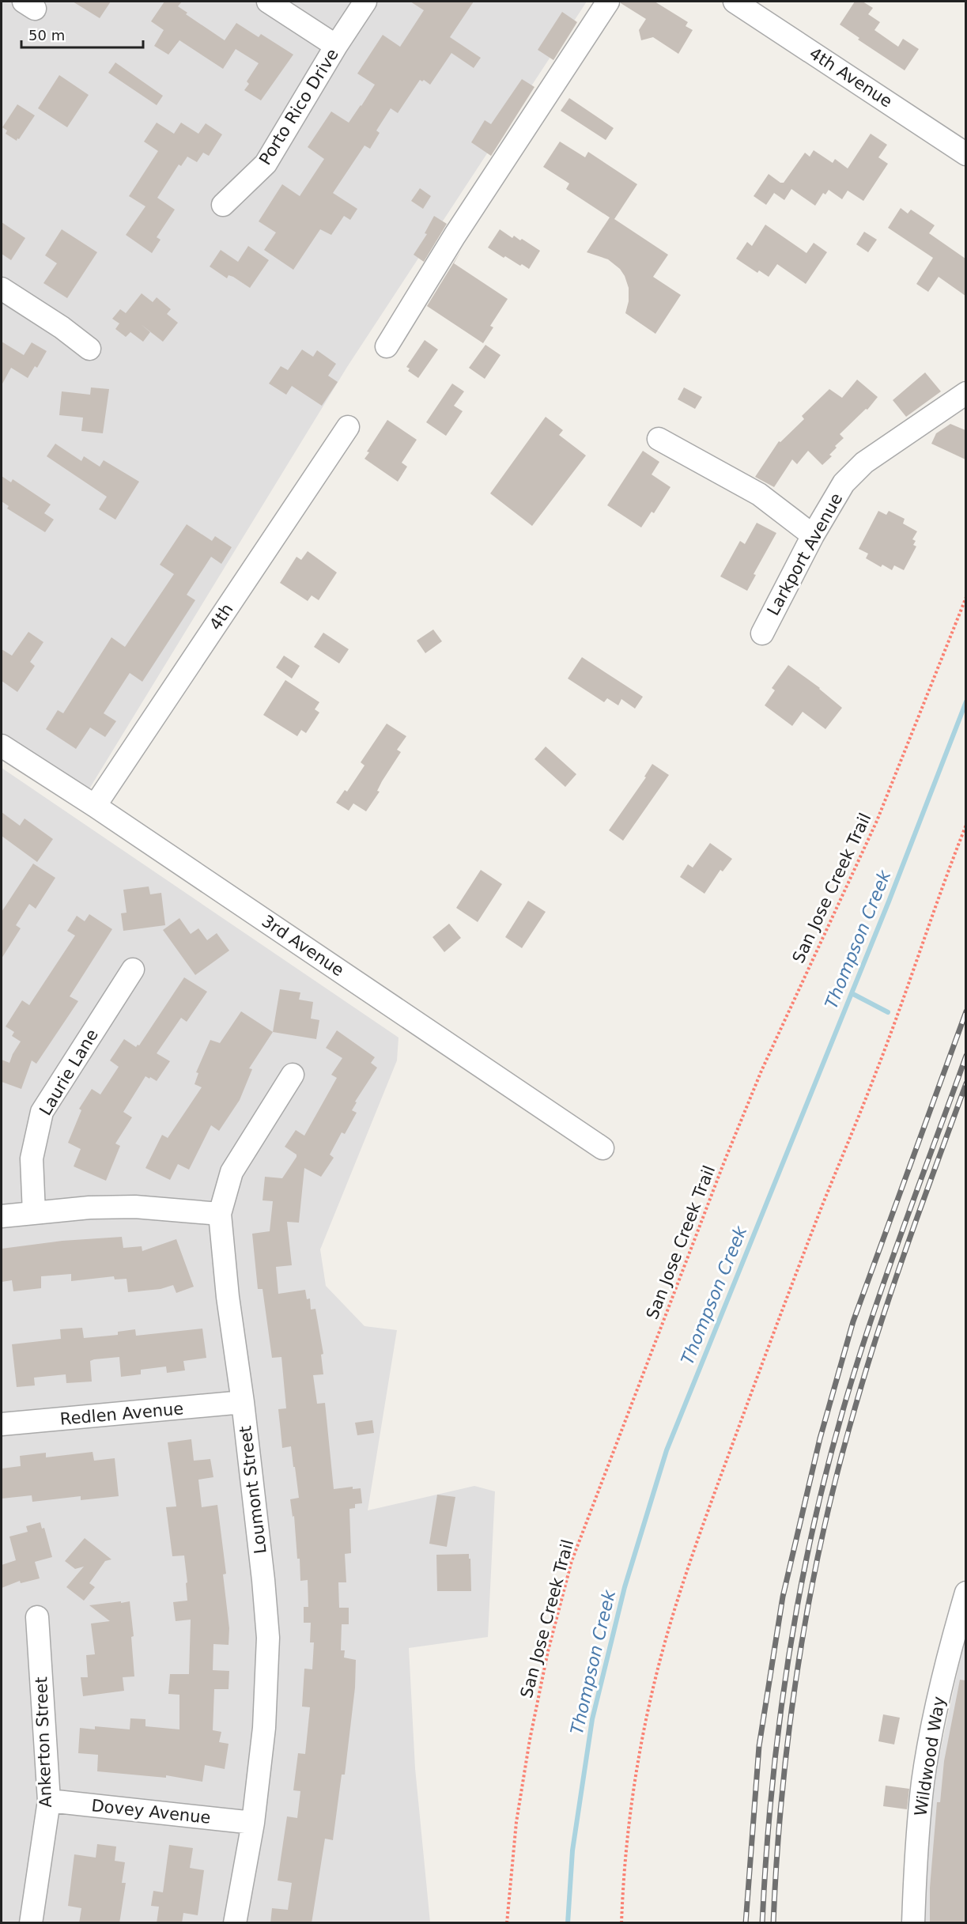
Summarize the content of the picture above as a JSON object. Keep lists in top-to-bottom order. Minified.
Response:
{"streets":{"street":["4th Avenue","Porto Rico Drive","Larkport Avenue","4th","3rd Avenue","Laurie Lane","Redlen Avenue","Loumont Street","Ankerton Street","Wildwood Way","Dovey Avenue"],"path":["San Jose Creek Trail"]},"crossings":[["4th","3rd Avenue"],["Redlen Avenue","Loumont Street"],["Loumont Street","Dovey Avenue"],["Ankerton Street","Dovey Avenue"]],"water":["Thompson Creek"],"scale_bar":"50 m"}
